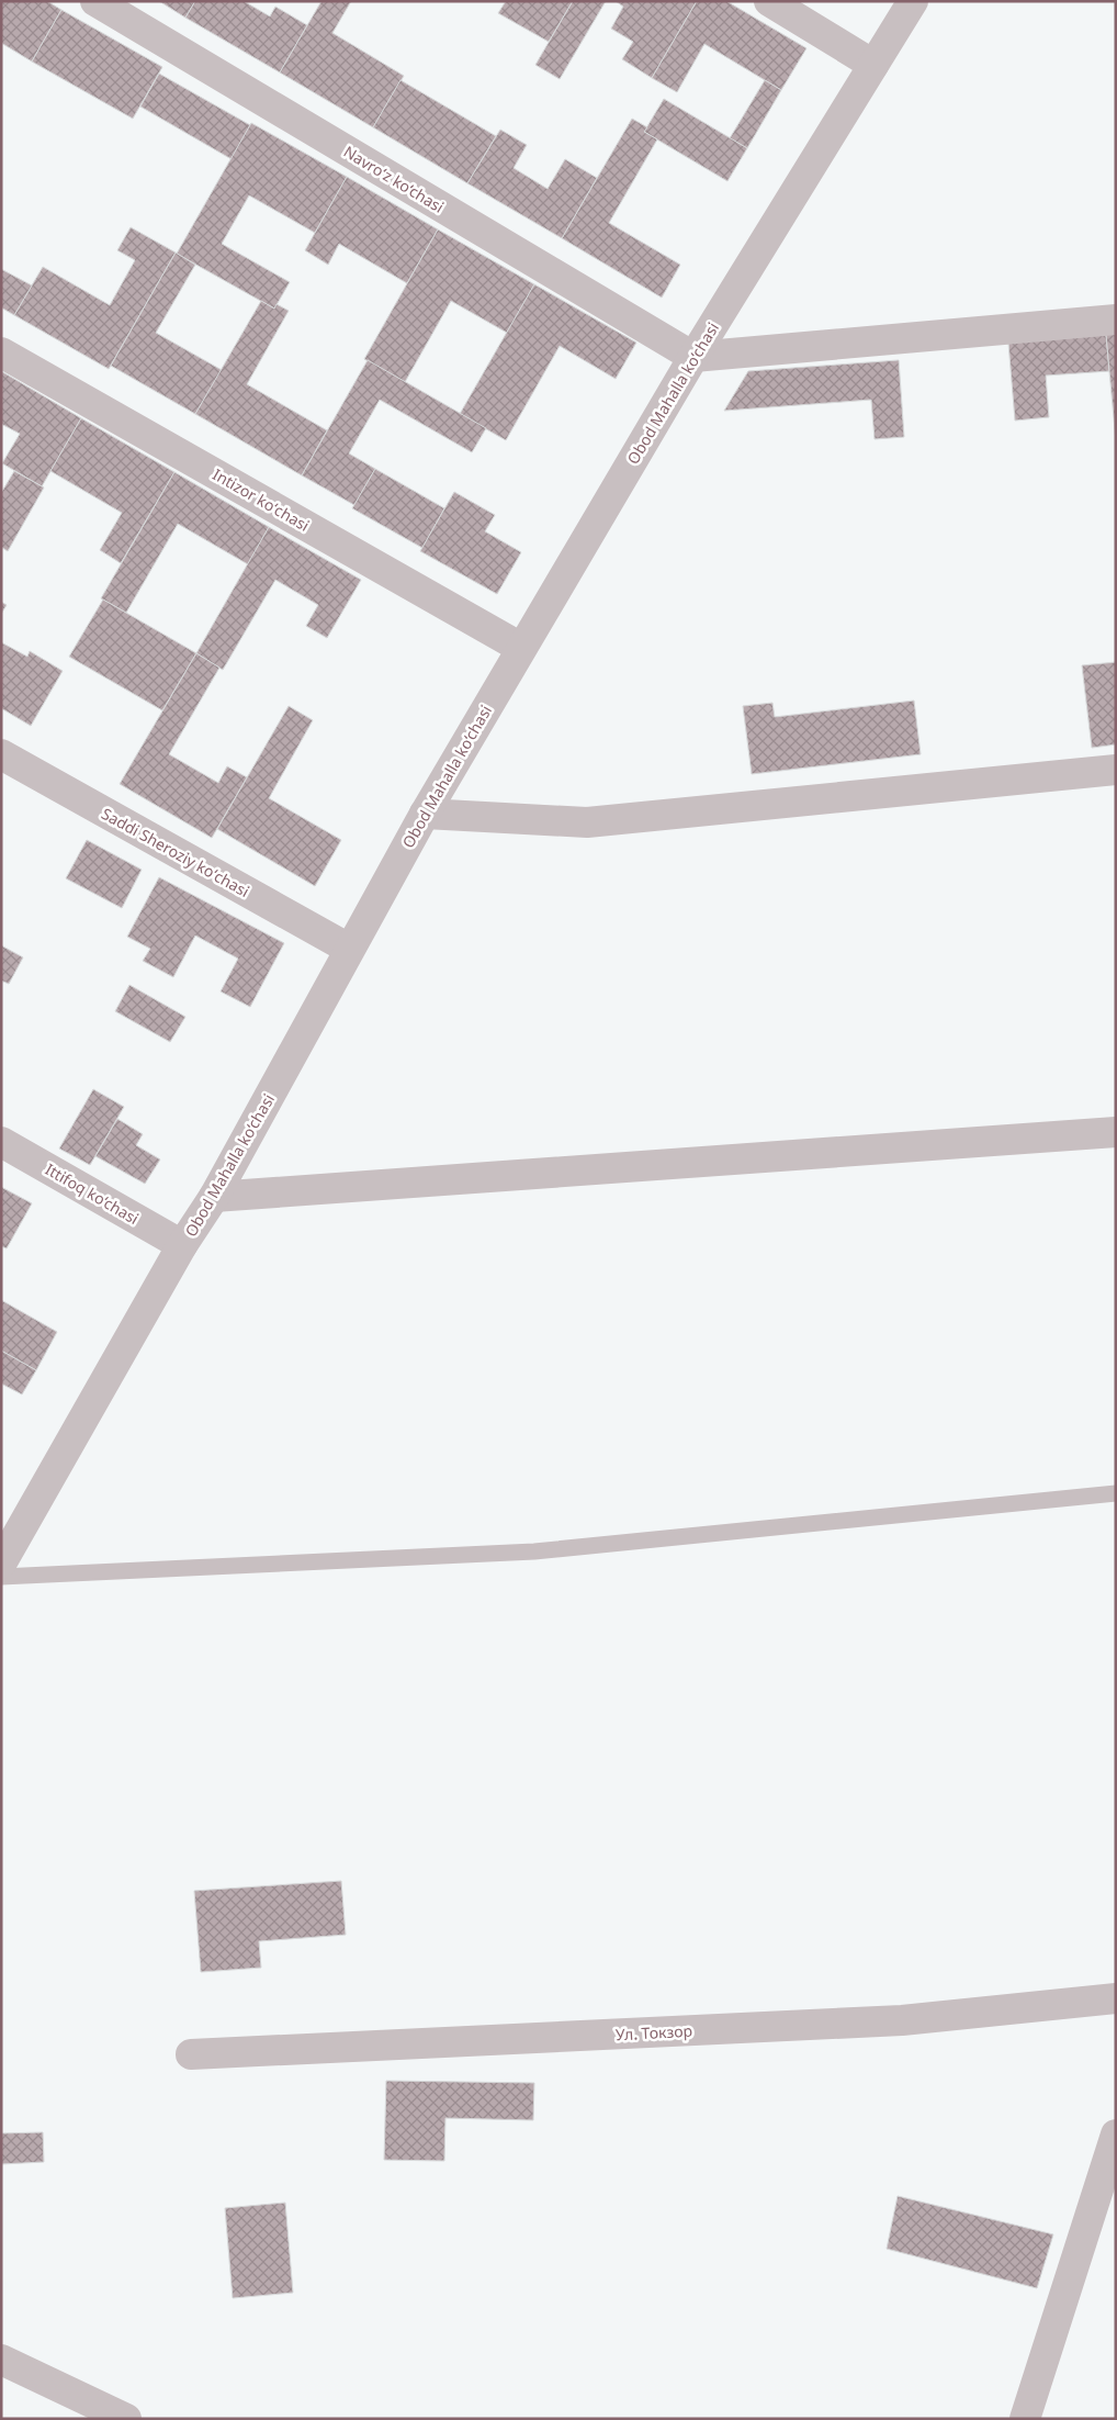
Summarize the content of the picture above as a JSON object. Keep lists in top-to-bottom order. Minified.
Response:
{"streets":{"street":["Navro‘z ko‘chasi","Obod Mahalla ko‘chasi","Intizor koʻchasi","Saddi Sheroziy koʻchasi","Ittifoq ko‘chasi","Ул. Токзор"]},"crossings":[["Navro‘z ko‘chasi","Obod Mahalla ko‘chasi"],["Obod Mahalla ko‘chasi","Intizor koʻchasi"],["Obod Mahalla ko‘chasi","Saddi Sheroziy koʻchasi"],["Obod Mahalla ko‘chasi","Ittifoq ko‘chasi"]]}
